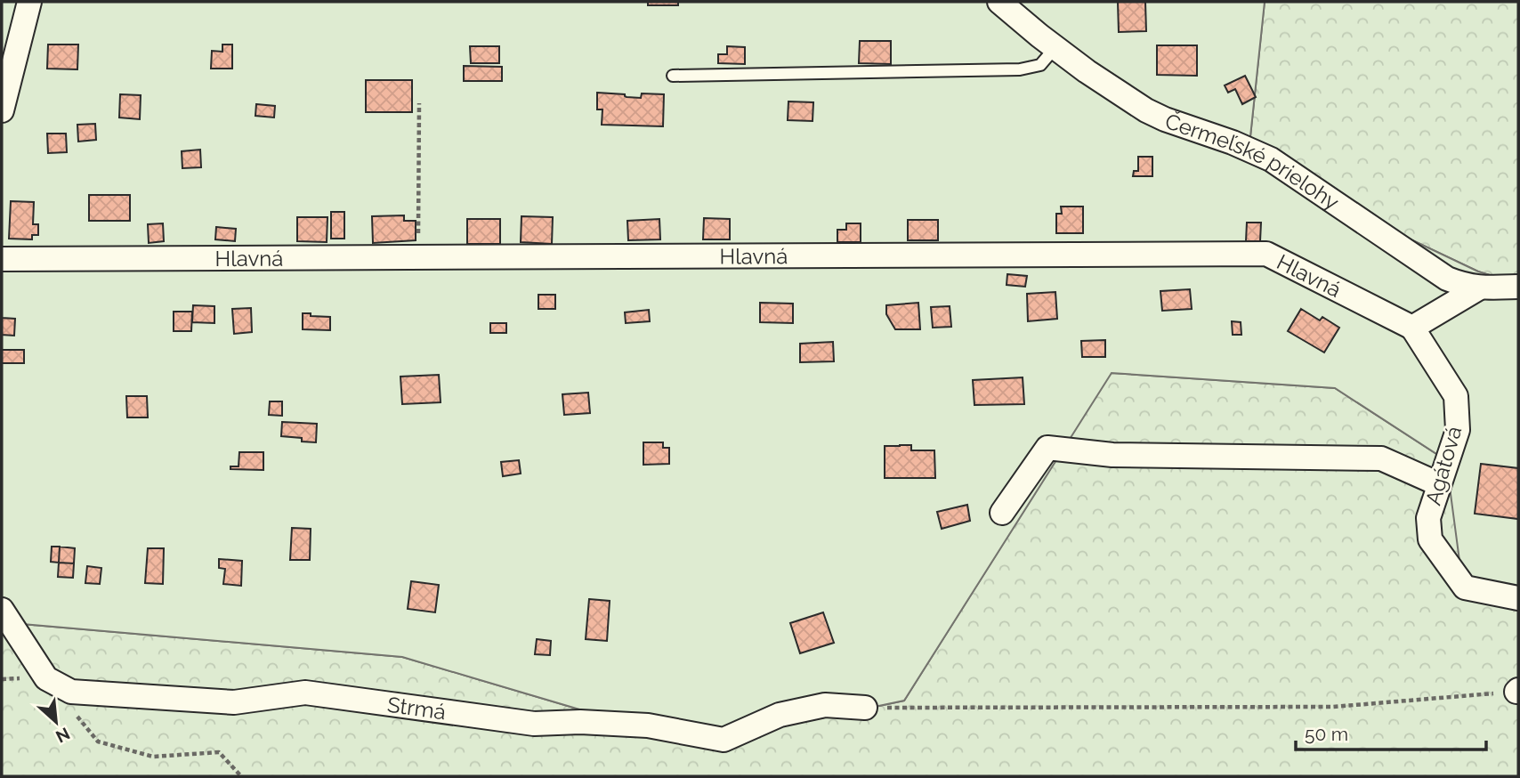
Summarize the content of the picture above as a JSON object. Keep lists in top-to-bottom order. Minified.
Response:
{"streets":{"street":["Čermeľské prielohy","Hlavná","Agátová","Strmá"]},"crossings":[["Hlavná","Agátová"]],"scale_bar":"50 m","north":"bottom right"}
